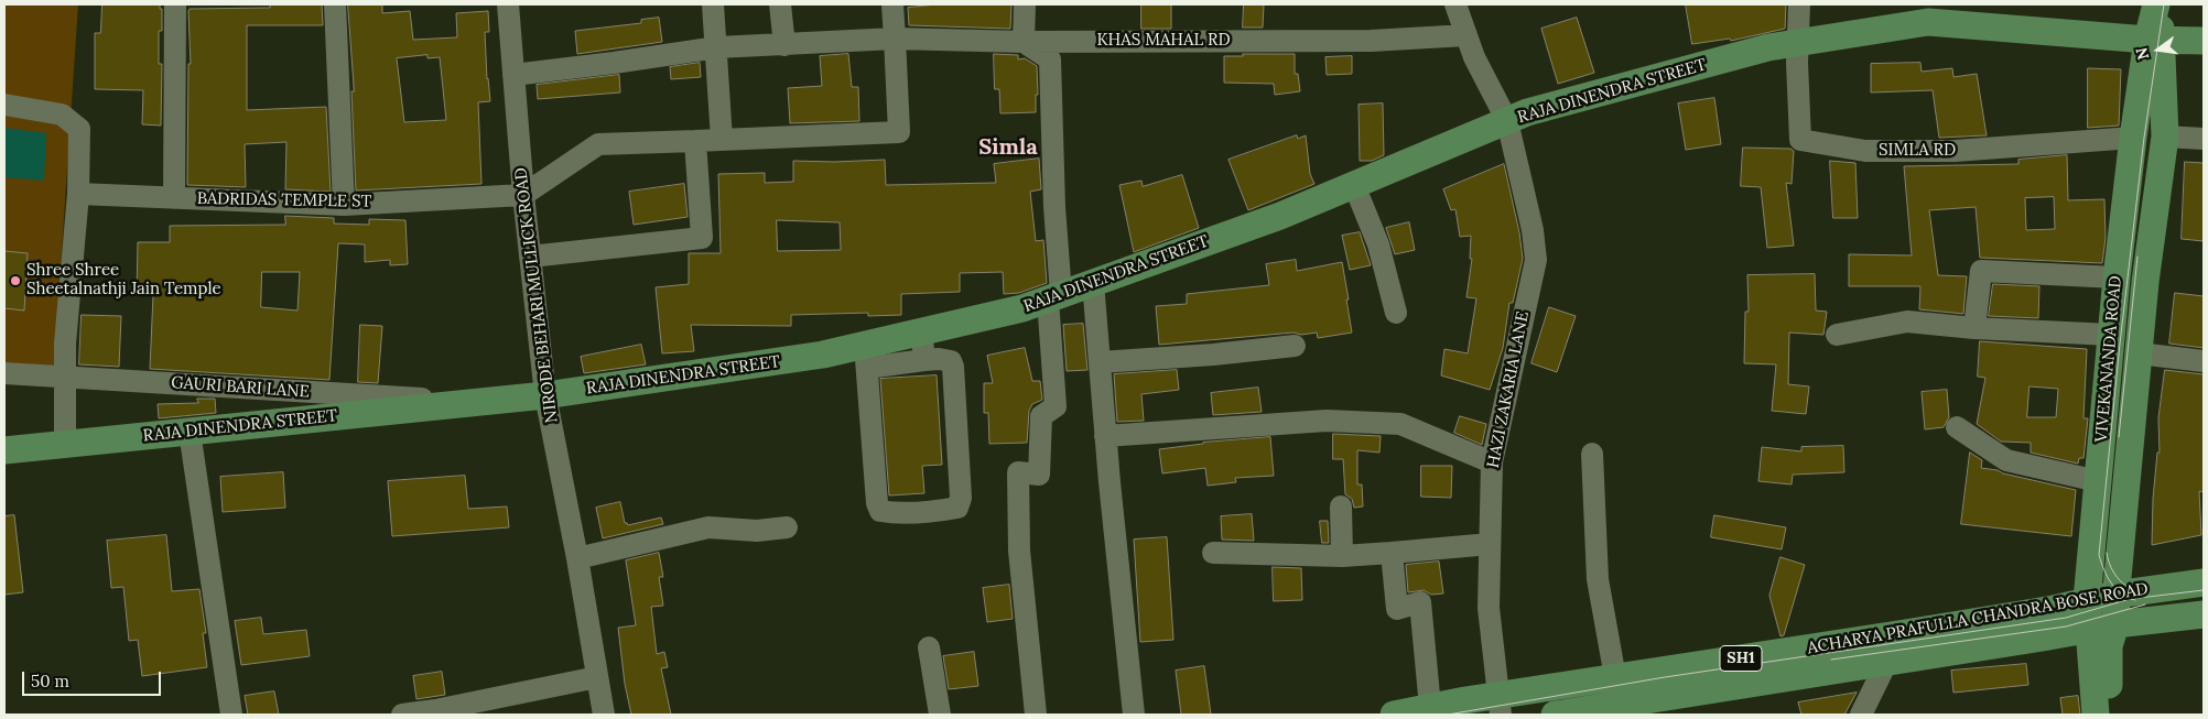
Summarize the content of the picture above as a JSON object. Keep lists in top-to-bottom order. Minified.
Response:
{"streets":{"main road":["RAJA DINENDRA STREET","VIVEKANANDA ROAD","ACHARYA PRAFULLA CHANDRA BOSE ROAD","SH1"],"street":["KHAS MAHAL RD","SIMLA RD","BADRIDAS TEMPLE ST","NIRODE BEHARI MULLICK ROAD","GAURI BARI LANE","HAZI ZAKARIA LANE"]},"crossings":[["KHAS MAHAL RD","NIRODE BEHARI MULLICK ROAD"],["KHAS MAHAL RD","HAZI ZAKARIA LANE"],["RAJA DINENDRA STREET","SIMLA RD"],["RAJA DINENDRA STREET","NIRODE BEHARI MULLICK ROAD"],["RAJA DINENDRA STREET","VIVEKANANDA ROAD"],["RAJA DINENDRA STREET","GAURI BARI LANE"],["RAJA DINENDRA STREET","HAZI ZAKARIA LANE"],["SIMLA RD","VIVEKANANDA ROAD"],["BADRIDAS TEMPLE ST","NIRODE BEHARI MULLICK ROAD"],["VIVEKANANDA ROAD","ACHARYA PRAFULLA CHANDRA BOSE ROAD"],["HAZI ZAKARIA LANE","ACHARYA PRAFULLA CHANDRA BOSE ROAD"]],"districts":["Simla"],"places":["Shree Shree Sheetalnathji Jain Temple"],"scale_bar":"50 m","north":"left"}
